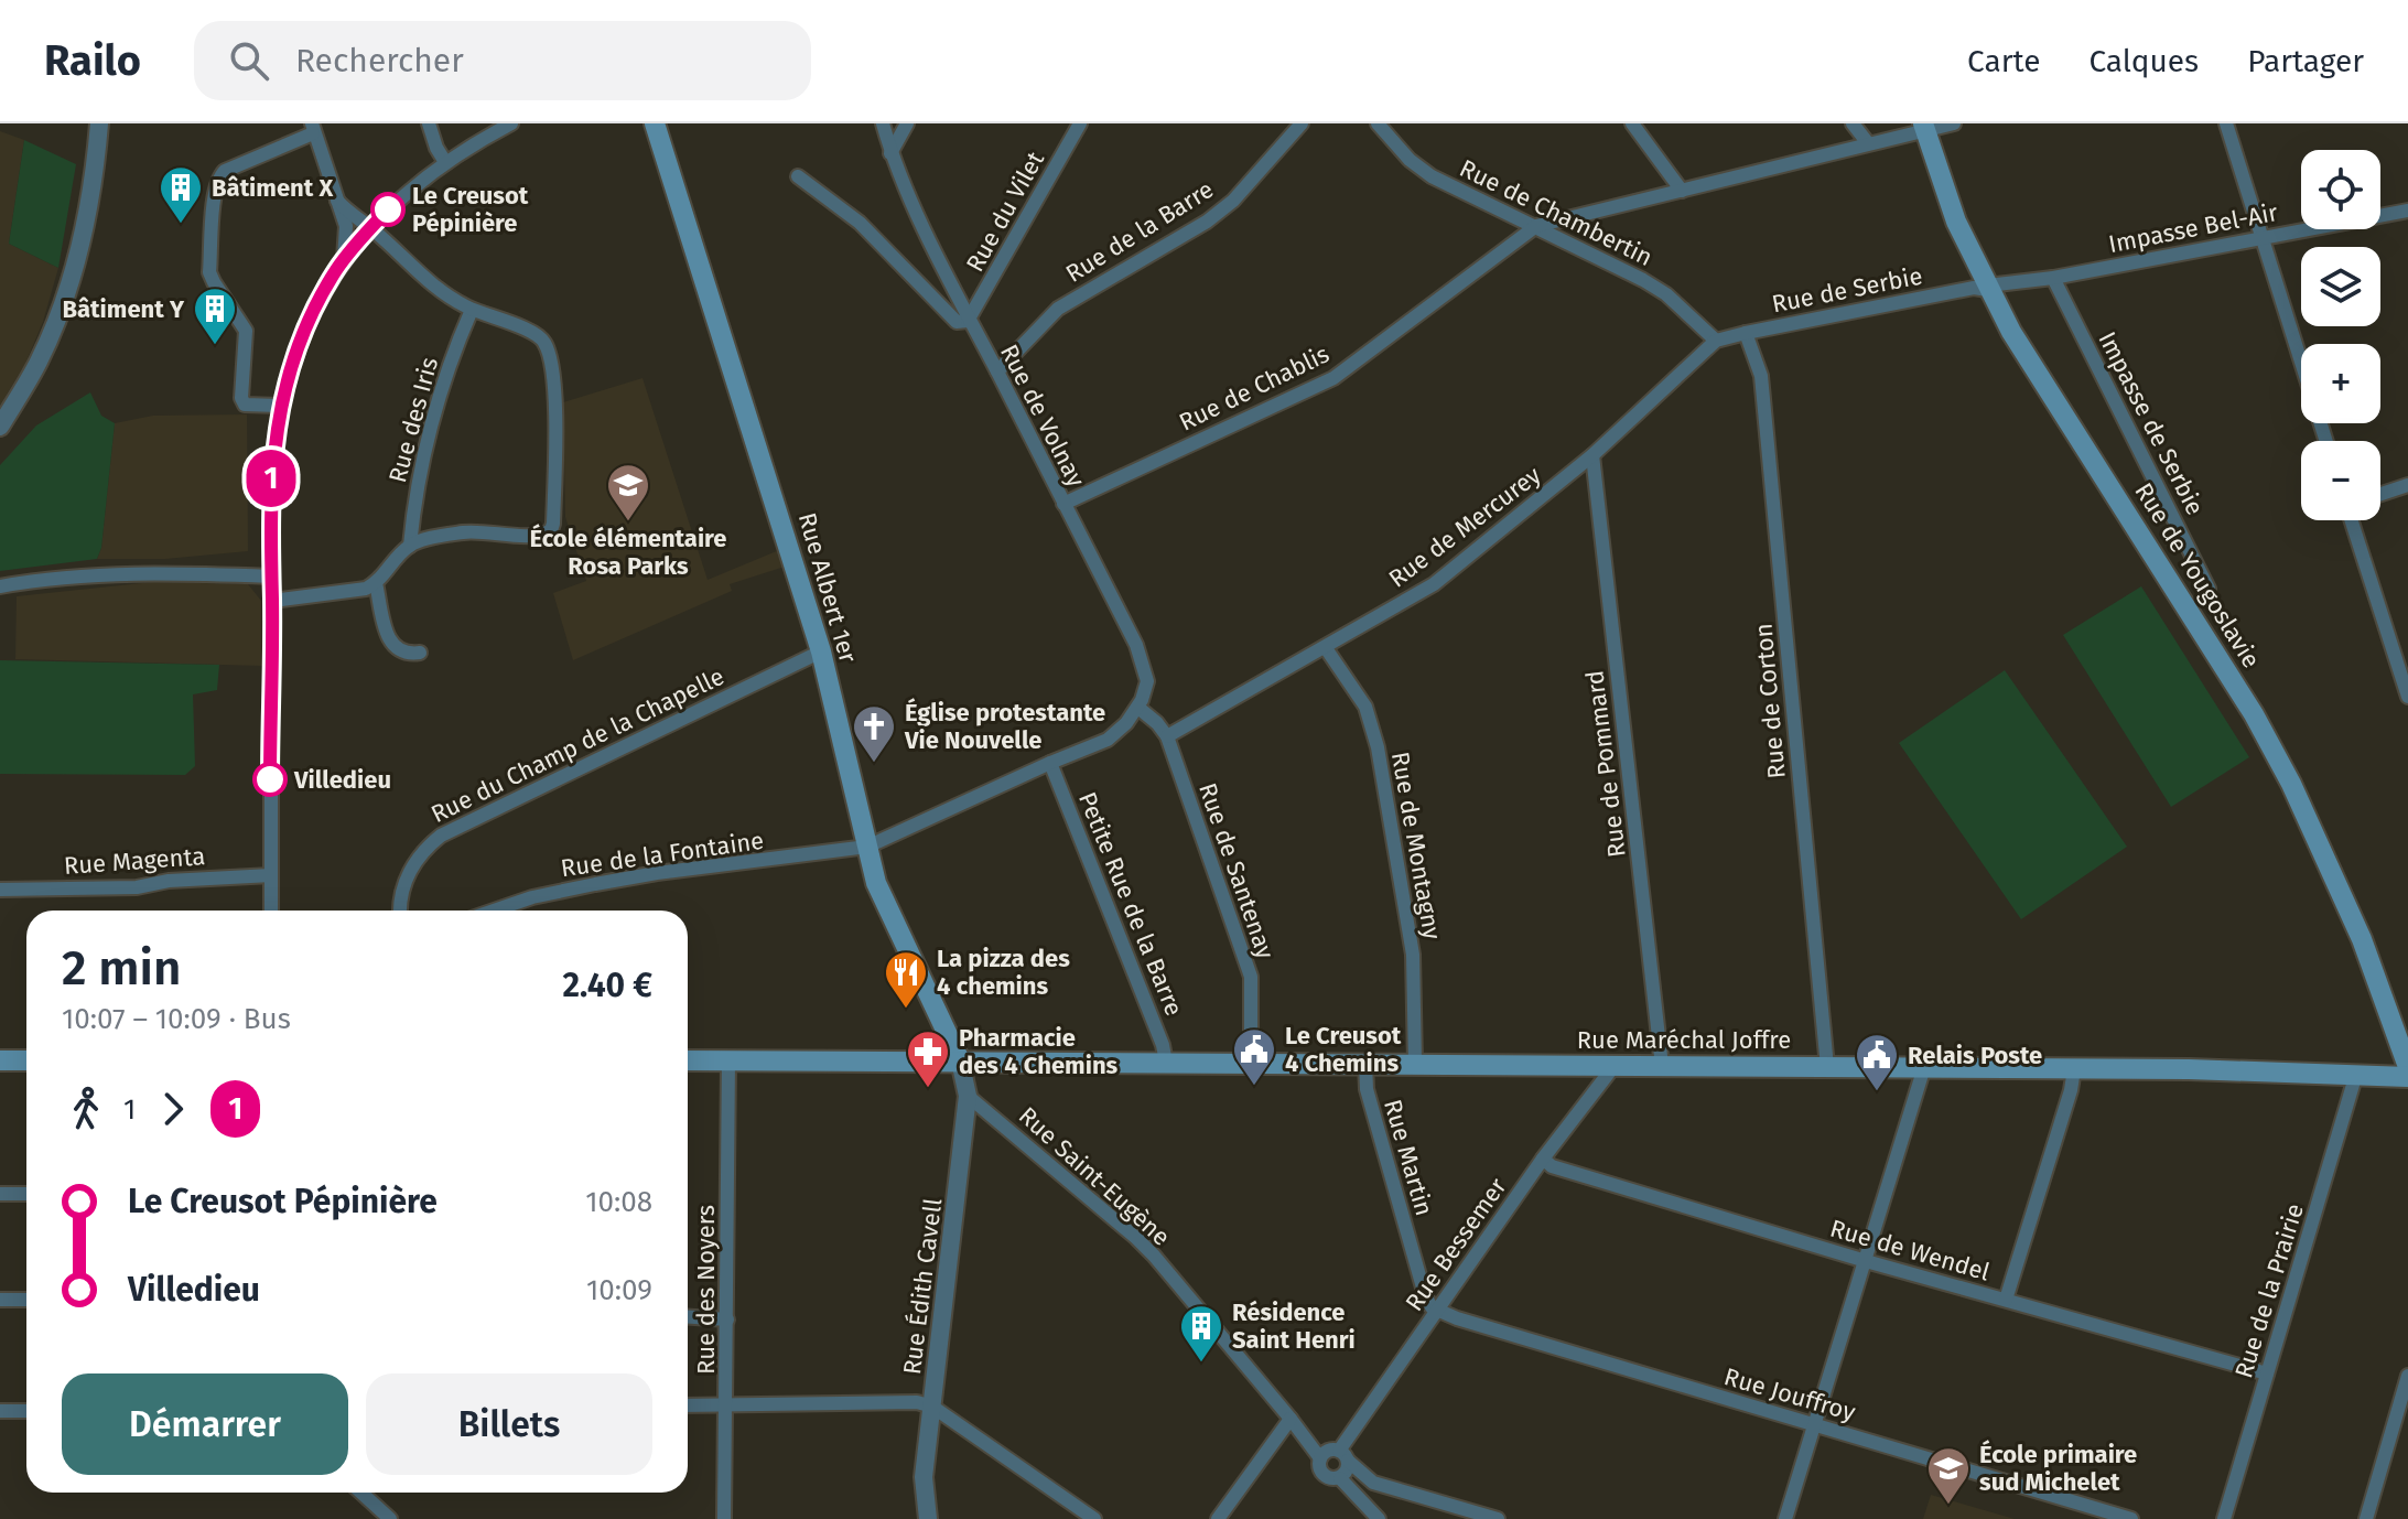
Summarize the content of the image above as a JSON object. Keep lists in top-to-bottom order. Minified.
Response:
{"streets":{"main road":["Rue de Yougoslavie","Rue Albert 1er","Rue Maréchal Joffre"],"street":["Rue du Vilet","Rue de Chambertin","Impasse Bel-Air","Rue de la Barre","Rue de Serbie","Rue de Chablis","Rue de Volnay","Rue des Iris","Impasse de Serbie","Rue de Mercurey","Rue de Corton","Rue du Champ de la Chapelle","Rue de Pommard","Rue de Montagny","Rue de la Fontaine","Rue Magenta","Rue de Santenay","Petite Rue de la Barre","Rue Martin","Rue Saint-Eugène","Rue Bessemer","Rue de Wendel","Rue Édith Cavell","Rue des Noyers","Rue de la Prairie","Rue Jouffroy"]},"crossings":[["Rue du Vilet","Rue de Volnay"],["Rue de Chambertin","Rue de Serbie"],["Rue de Chambertin","Rue de Chablis"],["Rue de Chambertin","Rue de Mercurey"],["Impasse Bel-Air","Rue de Serbie"],["Impasse Bel-Air","Impasse de Serbie"],["Impasse Bel-Air","Rue de Yougoslavie"],["Rue de la Barre","Rue de Volnay"],["Rue de Serbie","Rue de Mercurey"],["Rue de Serbie","Rue de Yougoslavie"],["Rue de Serbie","Rue de Corton"],["Rue de Chablis","Rue de Volnay"],["Rue de Volnay","Rue de la Fontaine"],["Rue de Volnay","Rue de Santenay"],["Rue de Mercurey","Rue de Pommard"],["Rue de Mercurey","Rue de Montagny"],["Rue de Mercurey","Rue de Santenay"],["Rue Albert 1er","Rue du Champ de la Chapelle"],["Rue Albert 1er","Rue de la Fontaine"],["Rue Albert 1er","Rue Maréchal Joffre"],["Rue Albert 1er","Rue Édith Cavell"],["Rue de Corton","Rue Maréchal Joffre"],["Rue de Pommard","Rue Maréchal Joffre"],["Rue de Montagny","Rue Maréchal Joffre"],["Rue de la Fontaine","Rue de Santenay"],["Rue de la Fontaine","Petite Rue de la Barre"],["Rue de Santenay","Rue Maréchal Joffre"],["Petite Rue de la Barre","Rue Maréchal Joffre"],["Rue Maréchal Joffre","Rue Martin"],["Rue Maréchal Joffre","Rue Bessemer"],["Rue Maréchal Joffre","Rue Édith Cavell"],["Rue Maréchal Joffre","Rue des Noyers"],["Rue Maréchal Joffre","Rue de la Prairie"],["Rue Martin","Rue Bessemer"],["Rue Martin","Rue Jouffroy"],["Rue Saint-Eugène","Rue Bessemer"],["Rue Saint-Eugène","Rue Édith Cavell"],["Rue Bessemer","Rue de Wendel"],["Rue Bessemer","Rue Jouffroy"],["Rue de Wendel","Rue de la Prairie"]],"places":{"other":["Le Creusot Pépinière","Villedieu"],"building":["Bâtiment X","Bâtiment Y","Résidence Saint Henri"],"school or university":["École élémentaire Rosa Parks","École primaire sud Michelet"],"church":["Église protestante Vie Nouvelle"],"restaurant":["La pizza des 4 chemins"],"public building":["Le Creusot 4 Chemins","Relais Poste"],"pharmacy":["Pharmacie des 4 Chemins"]},"lines":["bus line 1"],"page":{"header":"Railo","search":"Rechercher","nav":["Carte","Calques","Partager"],"on_map":"1","map_buttons":["+","−"],"heading":["2 min","10:07 – 10:09 · Bus","2.40 €"],"legs":["1","1"],"list":[{"name":"Le Creusot Pépinière","value":"10:08"},{"name":"Villedieu","value":"10:09"}],"buttons":["Démarrer","Billets"]}}
